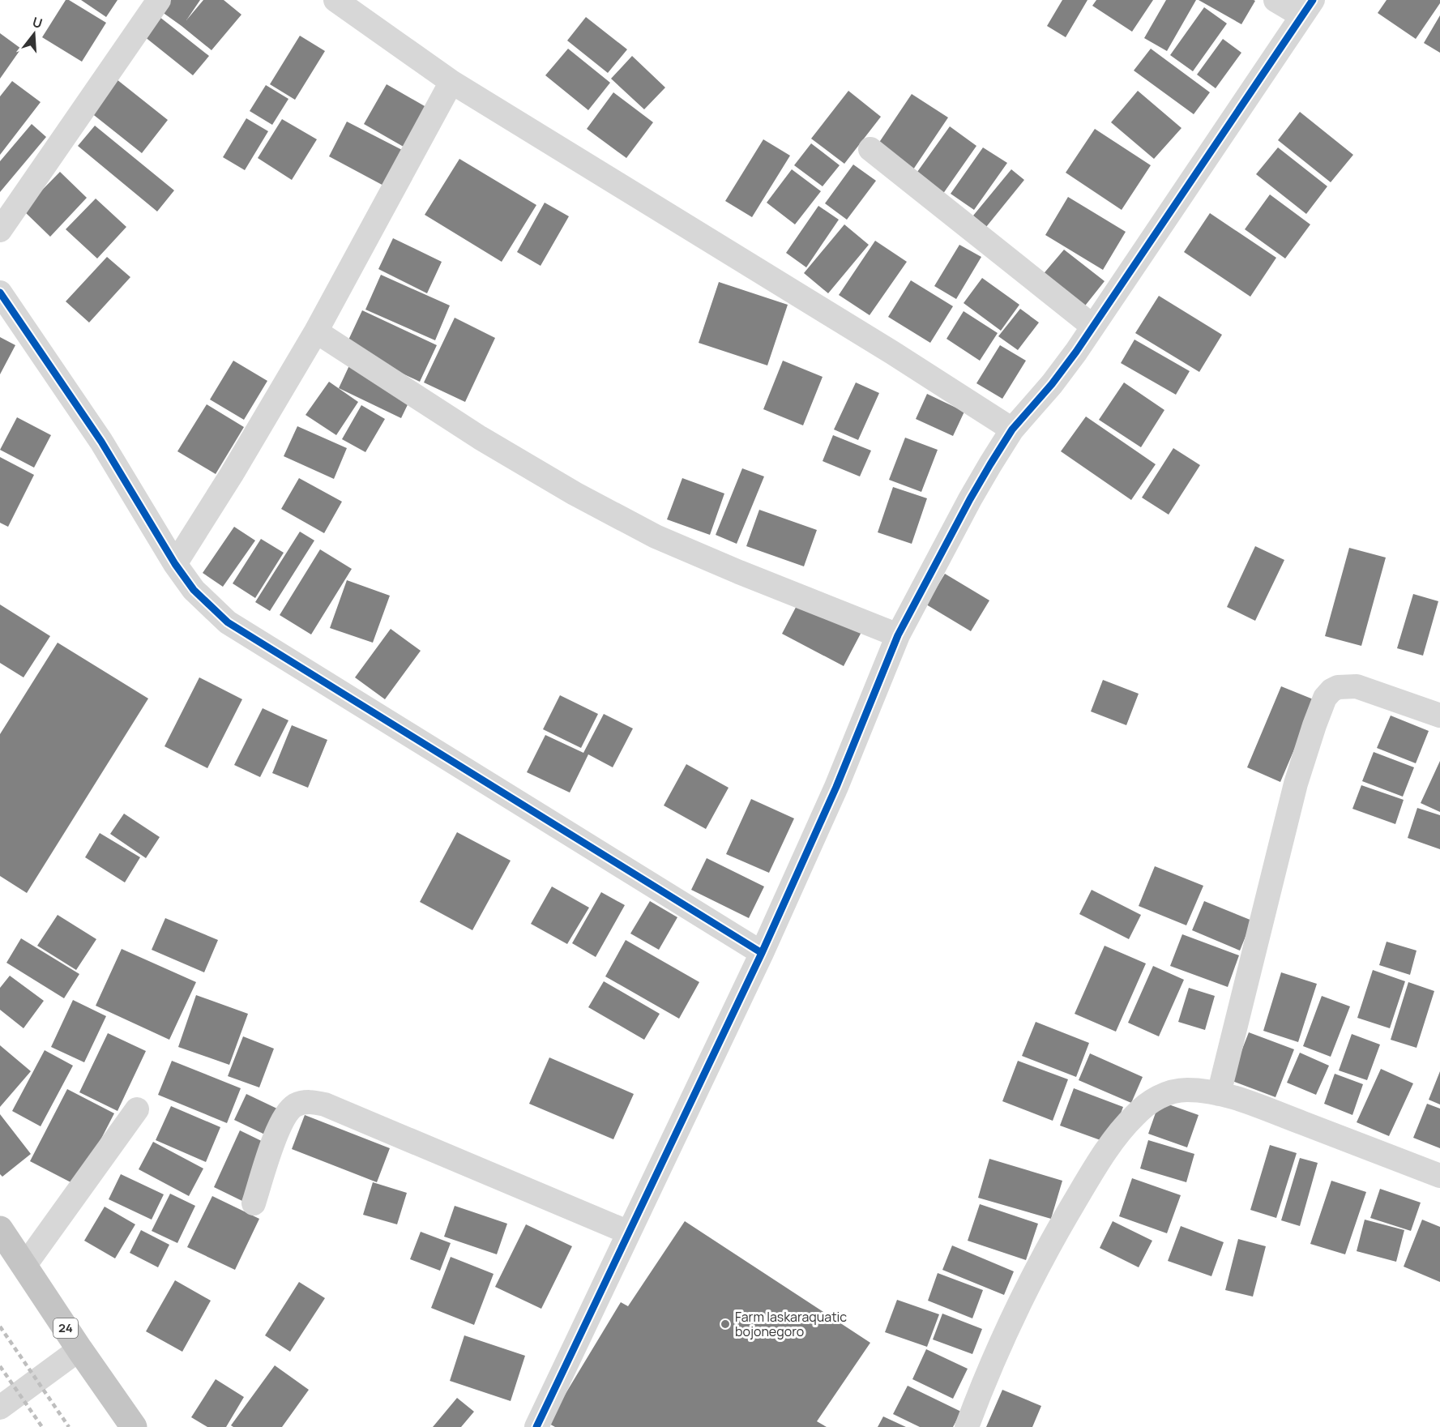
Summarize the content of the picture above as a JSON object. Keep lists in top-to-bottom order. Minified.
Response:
{"streets":{"highway":["24"]},"places":["Farm laskaraquatic bojonegoro"],"north":"top"}
